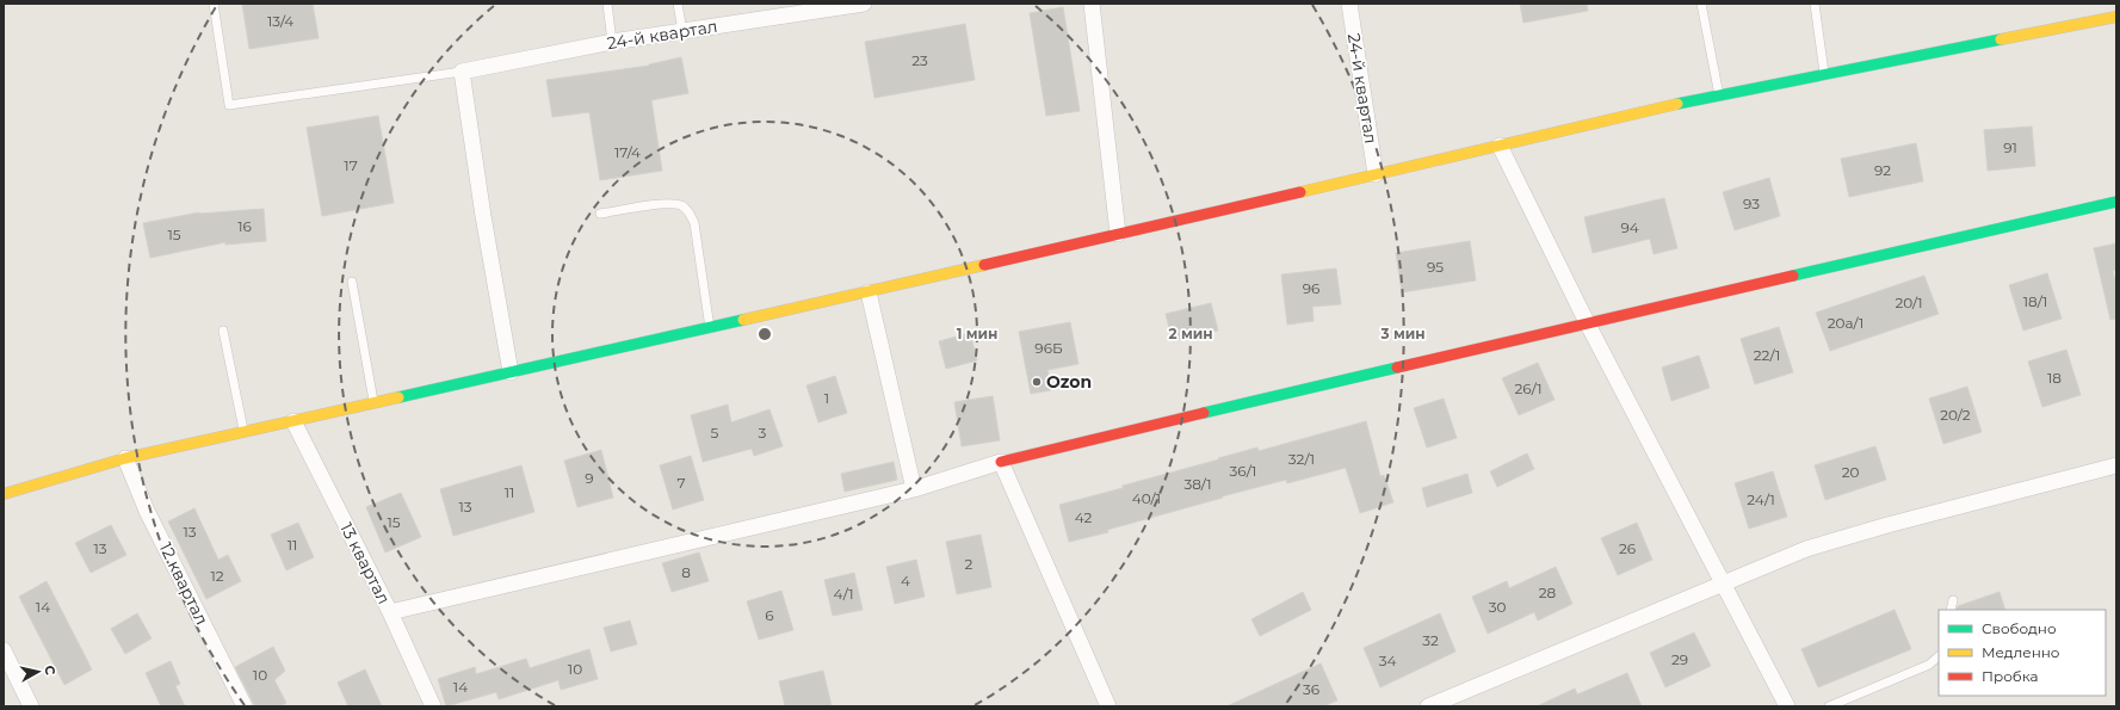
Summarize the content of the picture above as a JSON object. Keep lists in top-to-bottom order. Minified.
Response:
{"streets":{"street":["24-й квартал","13 квартал","12 квартал"]},"places":["Ozon"],"house_numbers":["13/4","23","91","17/4","17","92","93","16","94","15","95","96","18/1","20/1","20а/1","96Б","22/1","18","26/1","1","20/2","5","3","32/1","36/1","20","9","7","38/1","11","40/1","24/1","13","42","15","13","11","13","26","2","8","12","4","28","4/1","14","30","6","32","29","34","10","10","14","36"],"legend":["Свободно","Медленно","Пробка"],"north":"right","rings":["1 мин","2 мин","3 мин"]}
